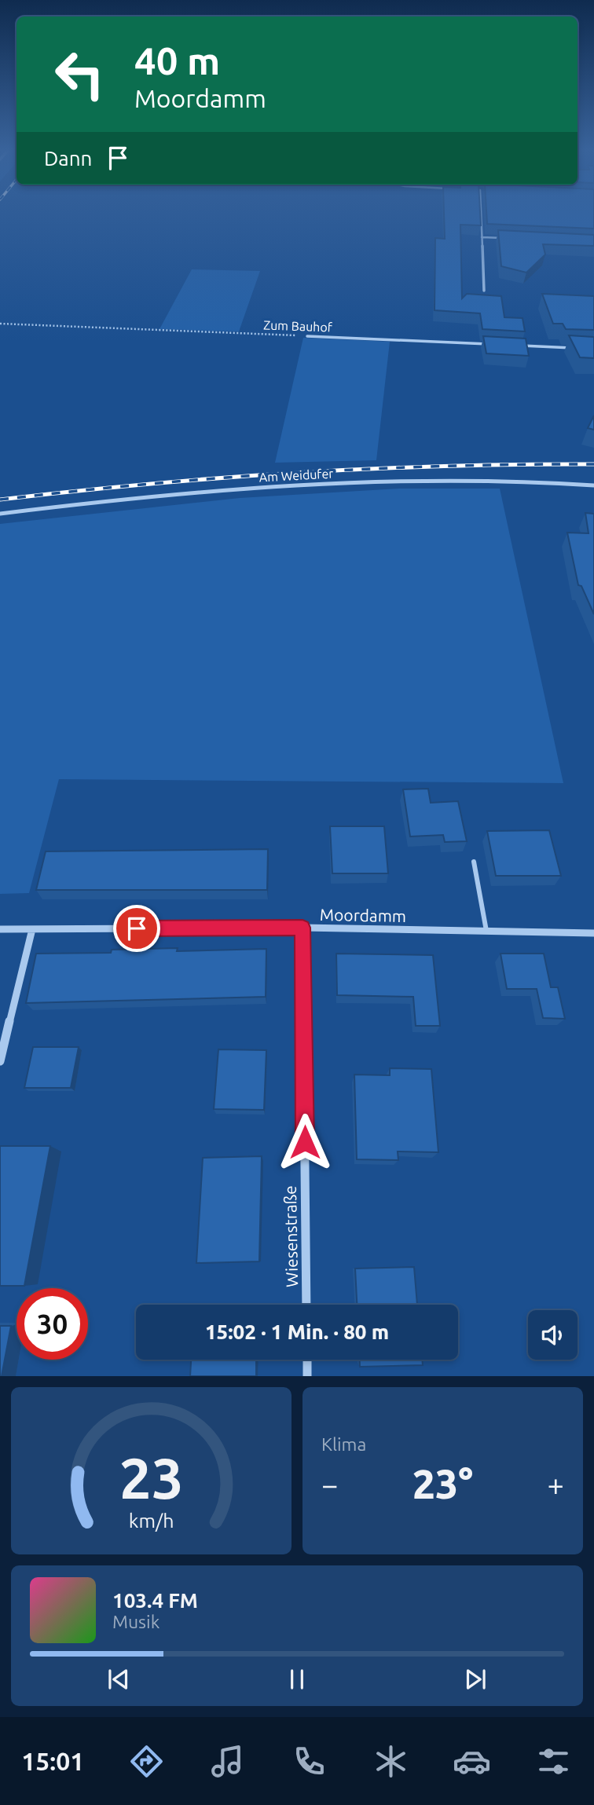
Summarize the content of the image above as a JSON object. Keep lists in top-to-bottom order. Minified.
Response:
{"streets":{"street":["Zum Bauhof","Am Weidufer","Moordamm","Wiesenstraße"]},"crossings":[["Moordamm","Wiesenstraße"]],"page":{"turn":["40 m","Moordamm"],"then":"Dann","limit":"30","trip":"15:02 · 1 Min. · 80 m","tile":"Klima","heat":["−","23°","+"],"song":["103.4 FM","Musik"],"tabs":"15:01","gauge":["23","km/h"]}}
